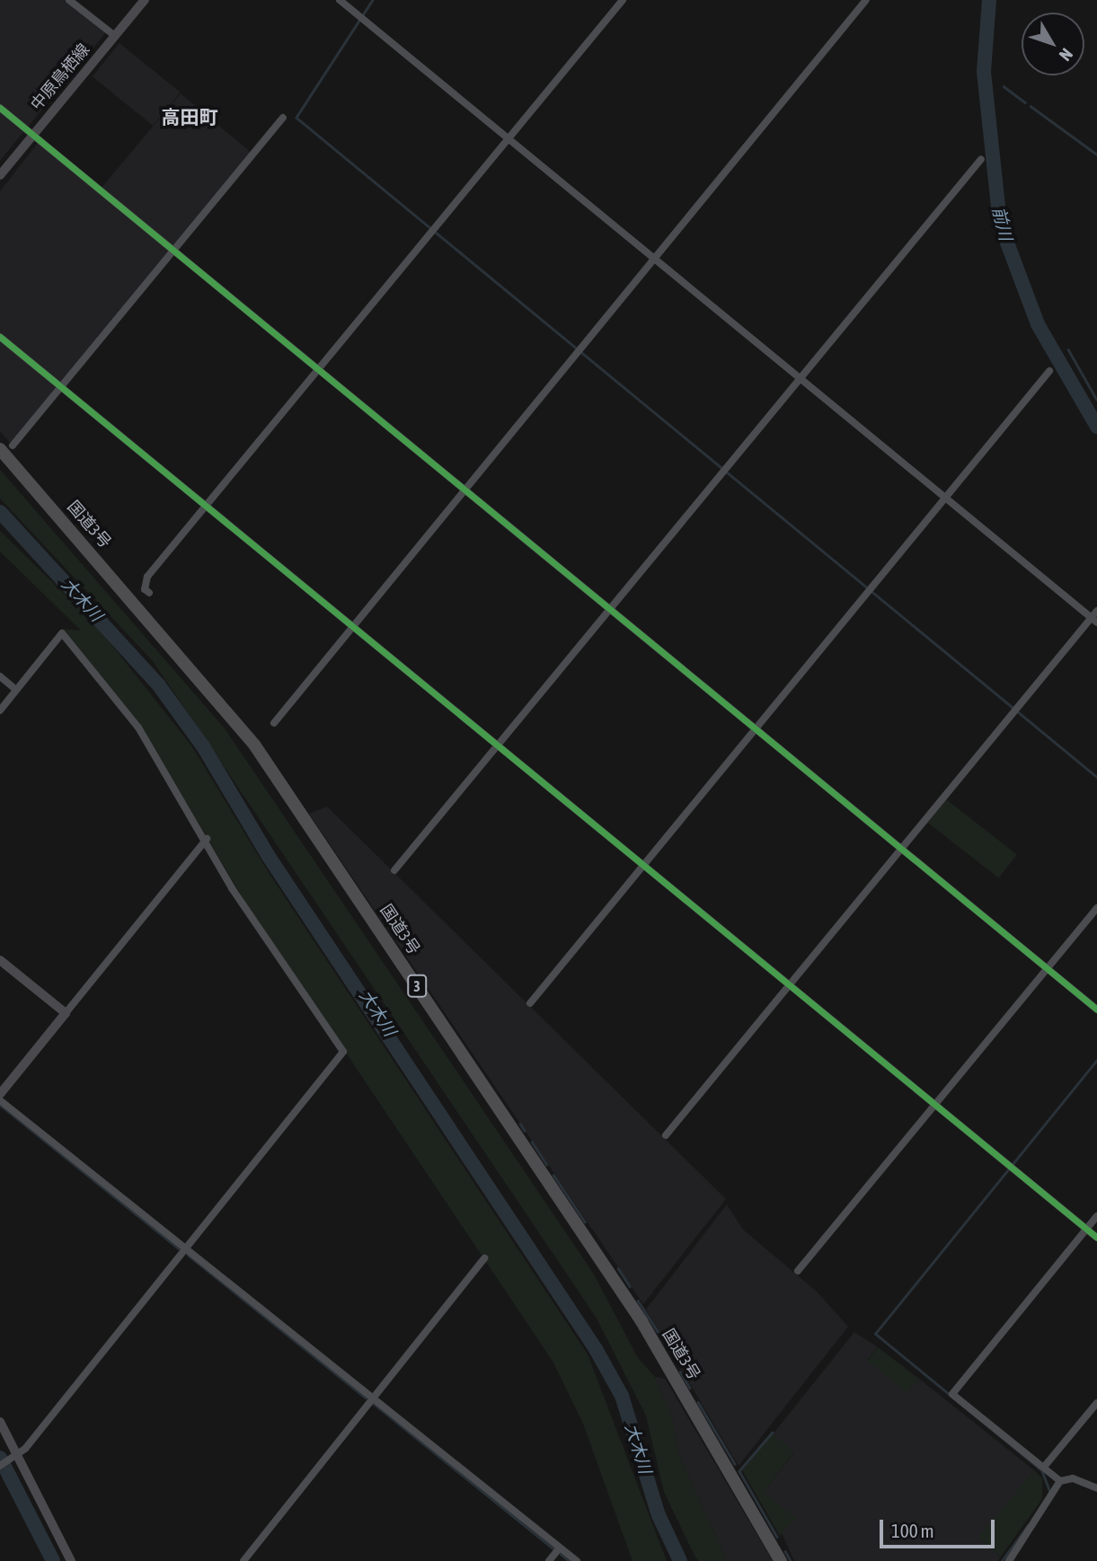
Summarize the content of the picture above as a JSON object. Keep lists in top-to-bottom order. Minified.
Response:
{"streets":{"highway":["国道3号","3"],"street":["中原鳥栖線"]},"districts":["高田町"],"water":["前川","大木川"],"scale_bar":"100 m","north":"bottom right"}
